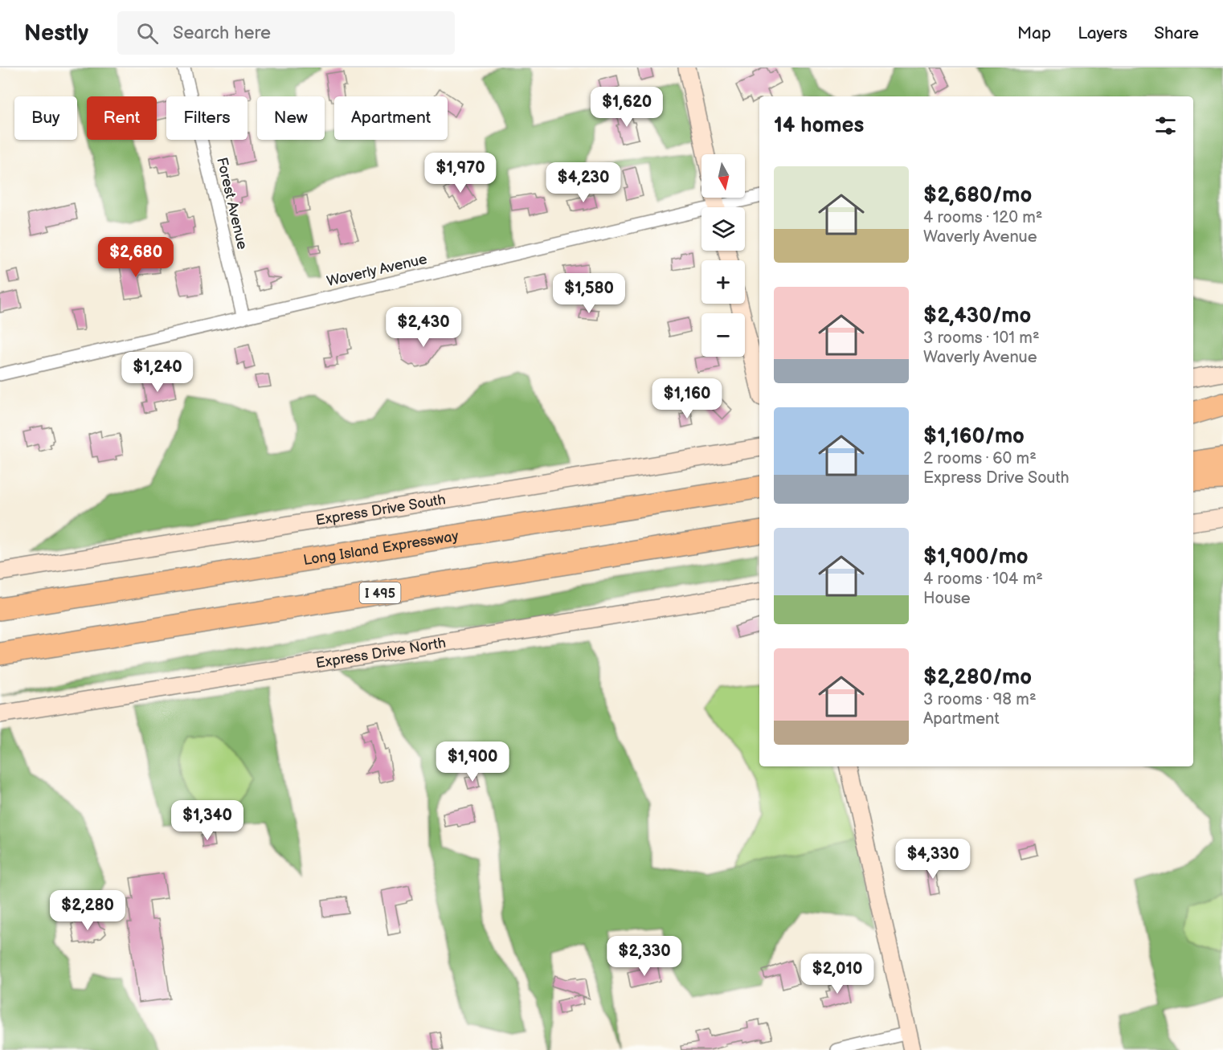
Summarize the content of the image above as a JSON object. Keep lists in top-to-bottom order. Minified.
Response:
{"streets":{"highway":["Long Island Expressway","I 495"],"main road":["Express Drive South","Express Drive North"],"street":["Forest Avenue","Waverly Avenue"]},"crossings":[["Forest Avenue","Waverly Avenue"]],"north":"bottom","page":{"header":"Nestly","search":"Search here","nav":["Map","Layers","Share"],"price":["$1,620","$1,970","$4,230","$2,680","$1,580","$2,430","$1,240","$1,160","$1,900","$1,340","$4,330","$2,280","$2,330","$2,010"],"chip":["Buy","Rent","Filters","New","Apartment"],"heading":"14 homes","map_buttons":["+","−"],"list":[{"name":"$2,680/mo","note":"4 rooms · 120 m² · Waverly Avenue"},{"name":"$2,430/mo","note":"3 rooms · 101 m² · Waverly Avenue"},{"name":"$1,160/mo","note":"2 rooms · 60 m² · Express Drive South"},{"name":"$1,900/mo","note":"4 rooms · 104 m² · House"},{"name":"$2,280/mo","note":"3 rooms · 98 m² · Apartment"}]}}
